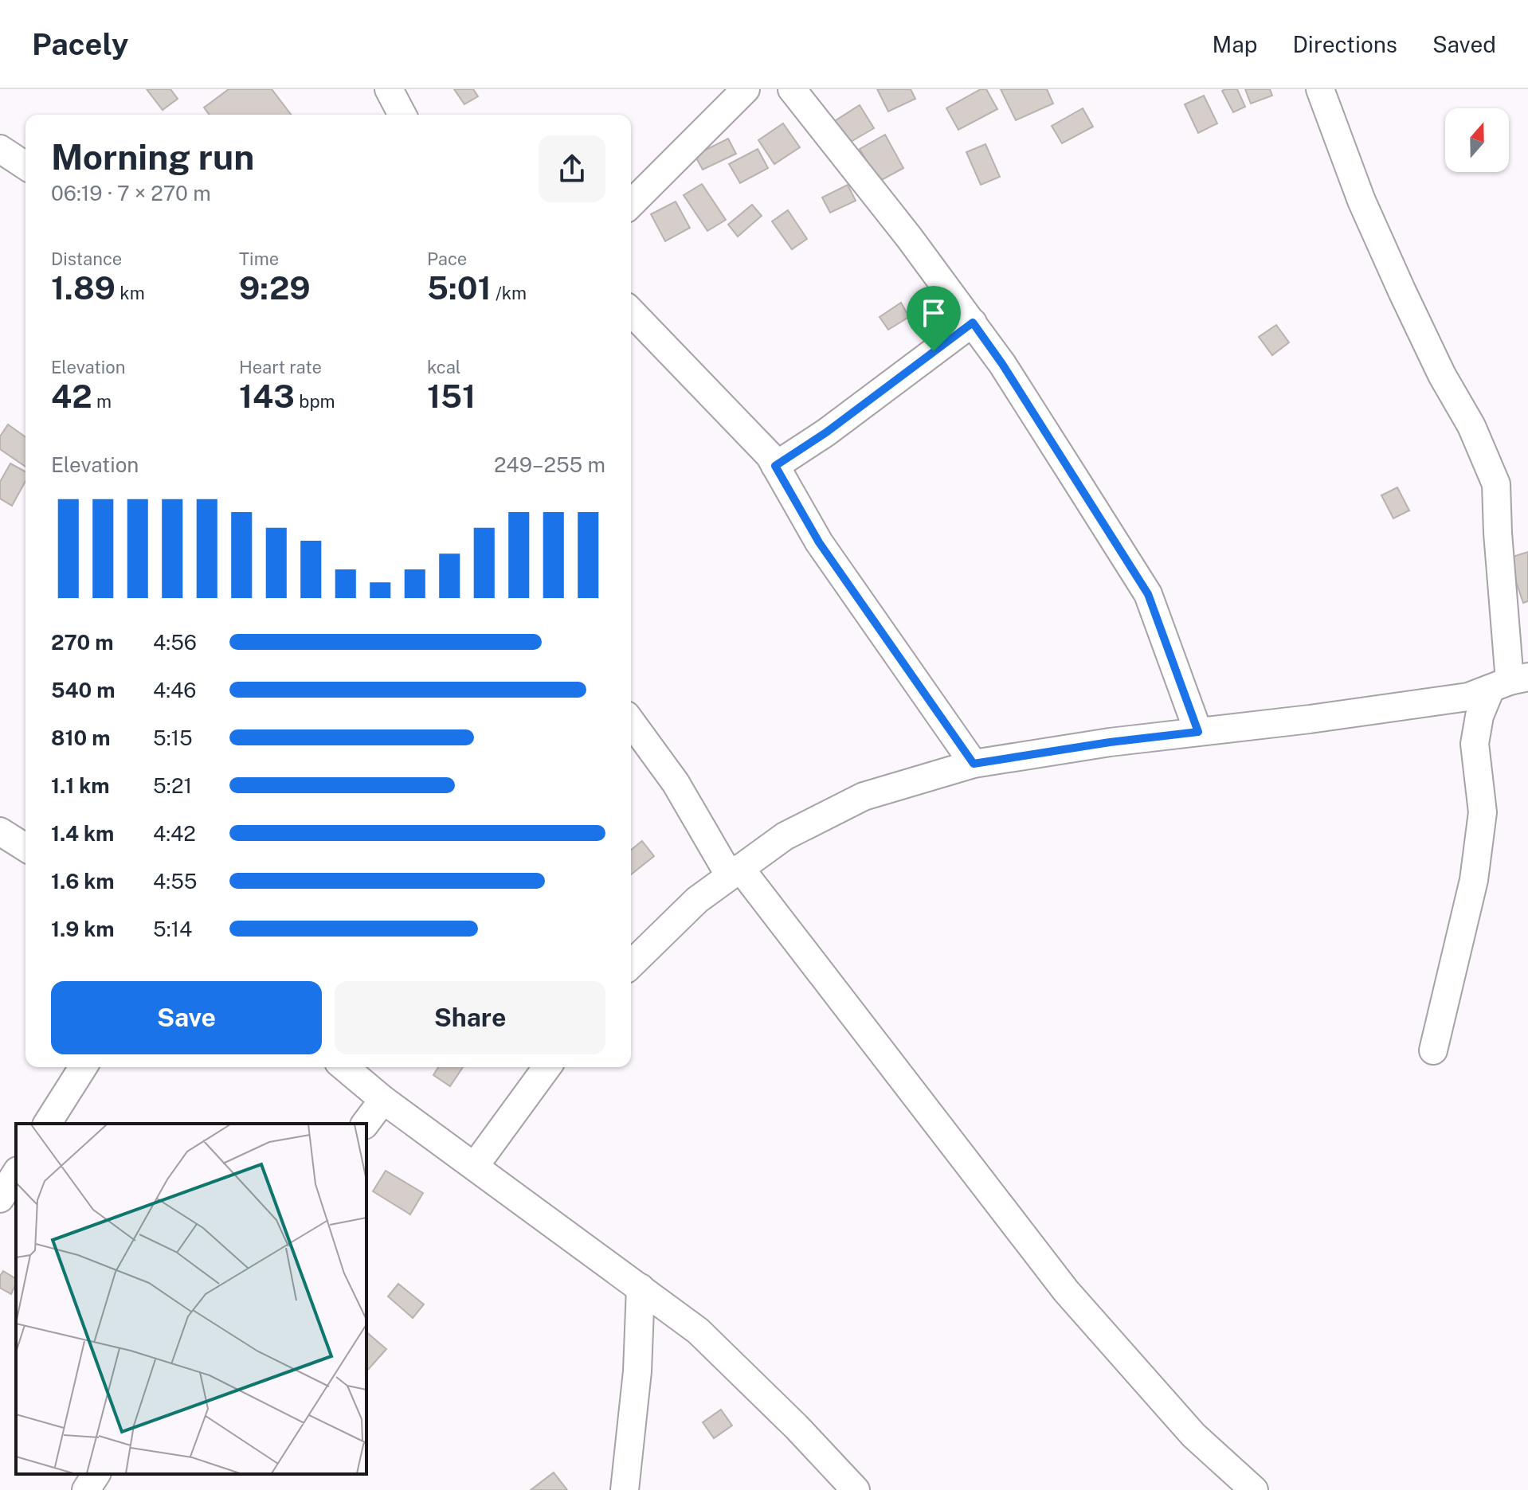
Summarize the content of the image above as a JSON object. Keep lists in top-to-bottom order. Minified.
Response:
{"north":"top","page":{"header":"Pacely","nav":["Map","Directions","Saved"],"heading":["Morning run","06:19 · 7 × 270 m"],"stats":[["Distance","1.89 km"],["Time","9:29"],["Pace","5:01 /km"],["Elevation","42 m"],["Heart rate","143 bpm"],["kcal","151"]],"chart":["Elevation","249–255 m"],"list":[{"name":"270 m","note":"4:56"},{"name":"540 m","note":"4:46"},{"name":"810 m","note":"5:15"},{"name":"1.1 km","note":"5:21"},{"name":"1.4 km","note":"4:42"},{"name":"1.6 km","note":"4:55"},{"name":"1.9 km","note":"5:14"}],"buttons":["Save","Share"]}}
